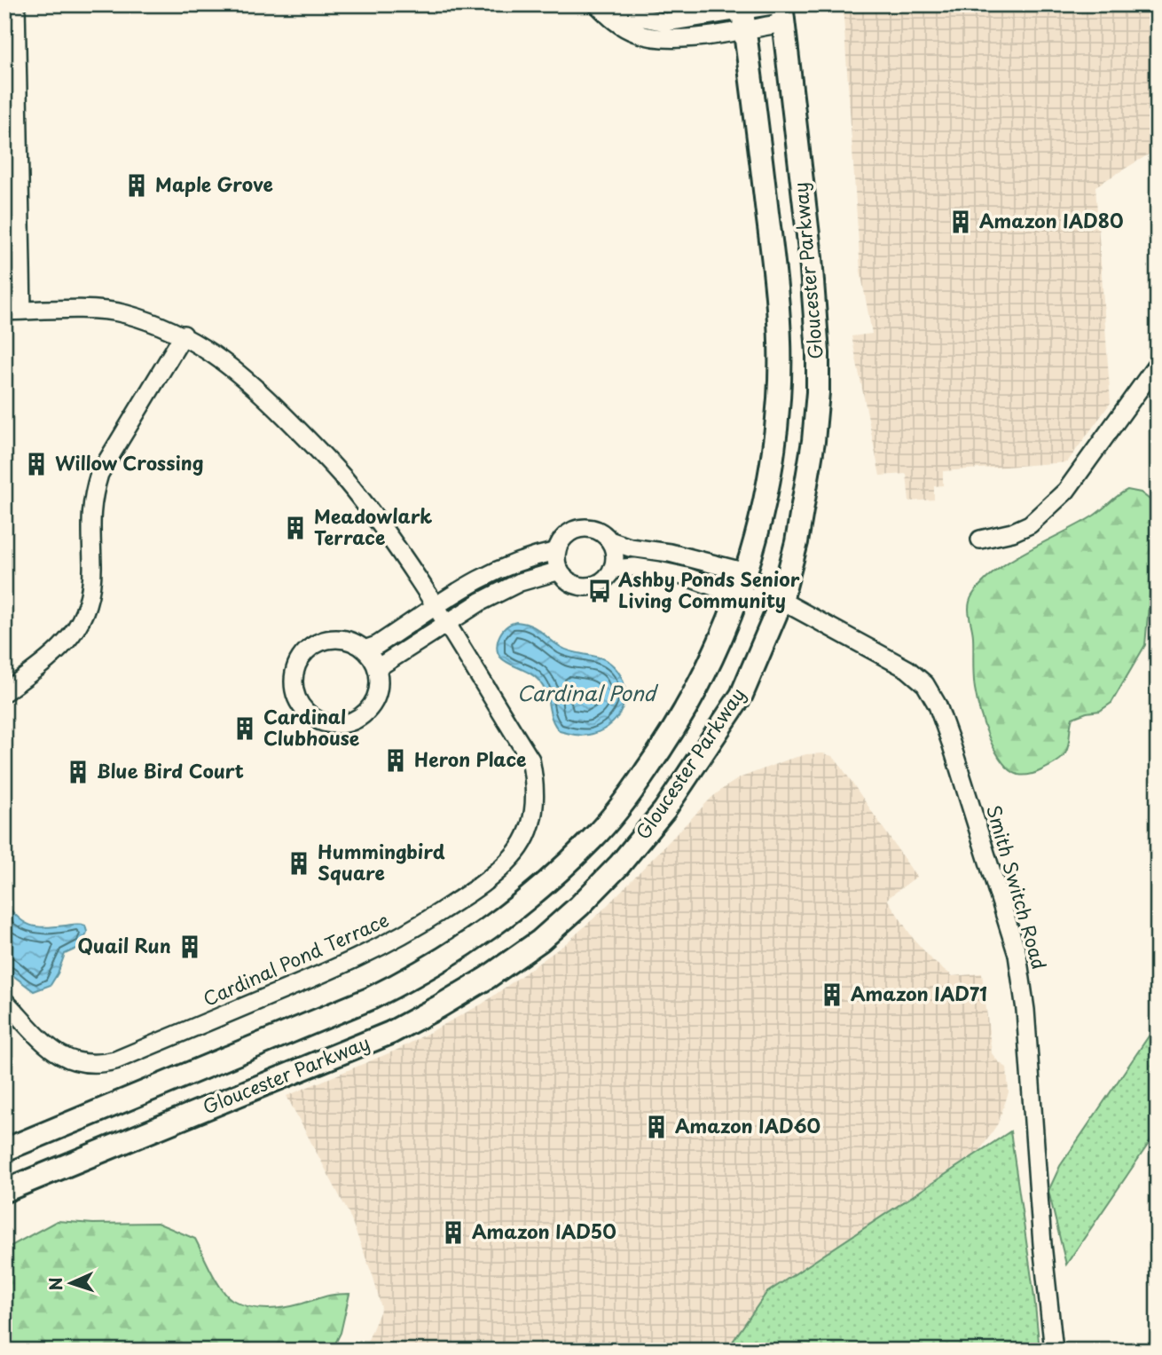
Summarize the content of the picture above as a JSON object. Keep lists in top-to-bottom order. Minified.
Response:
{"streets":{"main road":["Gloucester Parkway"],"street":["Smith Switch Road","Cardinal Pond Terrace"]},"crossings":[["Gloucester Parkway","Smith Switch Road"]],"water":["Cardinal Pond"],"places":{"building":["Maple Grove","Amazon IAD80","Willow Crossing","Meadowlark Terrace","Cardinal Clubhouse","Heron Place","Blue Bird Court","Hummingbird Square","Quail Run","Amazon IAD71","Amazon IAD60","Amazon IAD50"],"bus stop":["Ashby Ponds Senior Living Community"]},"north":"left"}
